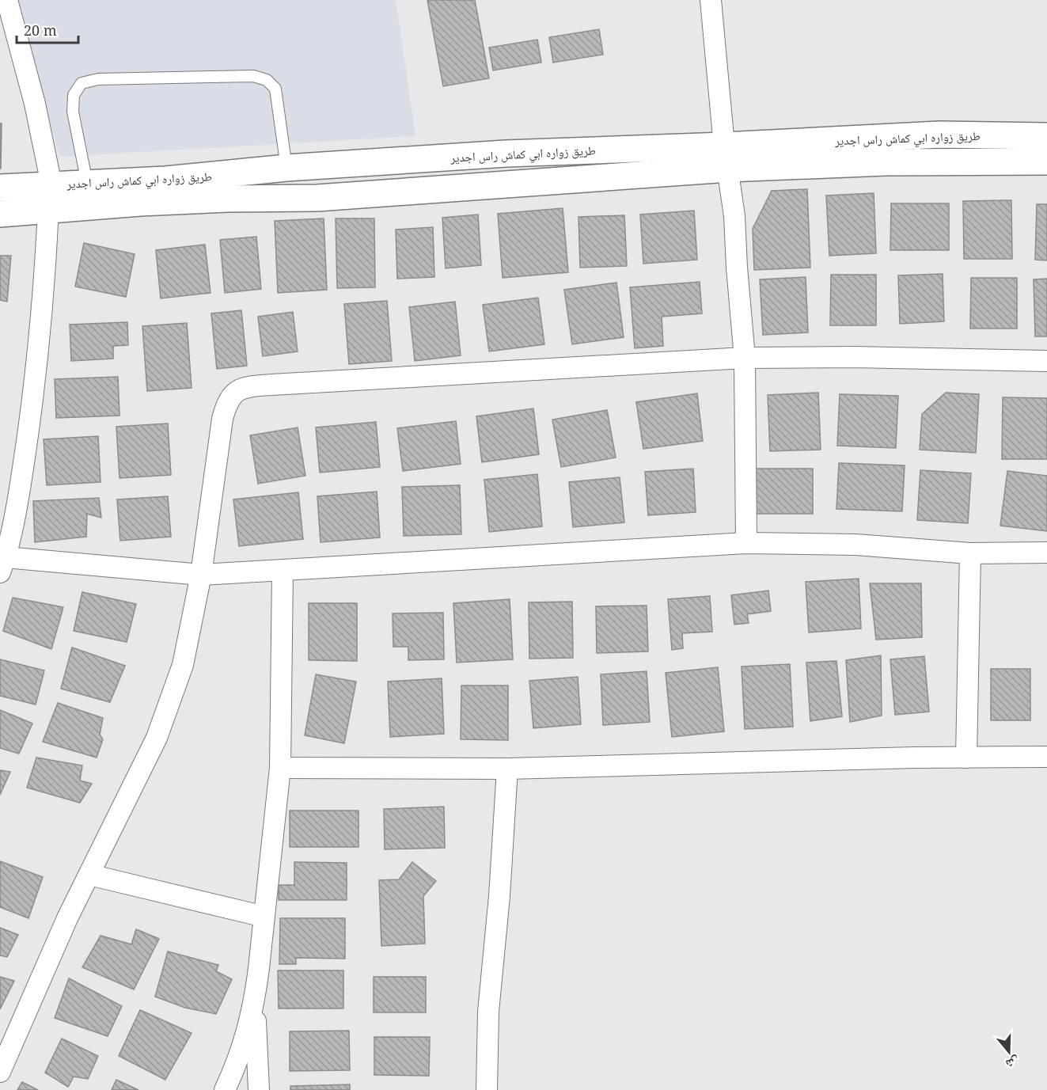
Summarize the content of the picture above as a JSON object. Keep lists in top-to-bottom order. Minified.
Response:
{"streets":{"main road":["طريق زواره ابي كماش راس اجدير"]},"scale_bar":"20 m","north":"bottom"}
